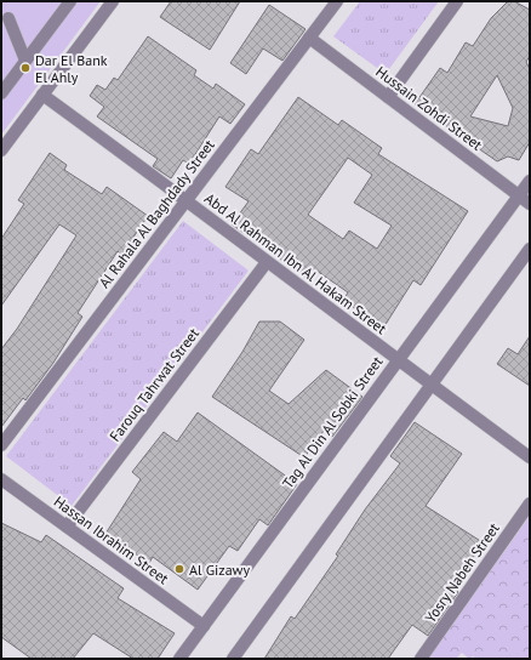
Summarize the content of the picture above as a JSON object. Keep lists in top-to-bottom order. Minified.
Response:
{"streets":{"street":["Hussain Zohdi Street","Al Rahala Al Baghdady Street","Abd Al Rahman Ibn Al Hakam Street","Farouq Tahrwat Street","Tag Al Din Al Sobki Street","Hassan Ibrahim Street","Yosry Nabeh Street"]},"crossings":[["Hussain Zohdi Street","Al Rahala Al Baghdady Street"],["Hussain Zohdi Street","Tag Al Din Al Sobki Street"],["Al Rahala Al Baghdady Street","Abd Al Rahman Ibn Al Hakam Street"],["Abd Al Rahman Ibn Al Hakam Street","Farouq Tahrwat Street"],["Abd Al Rahman Ibn Al Hakam Street","Tag Al Din Al Sobki Street"],["Farouq Tahrwat Street","Hassan Ibrahim Street"],["Tag Al Din Al Sobki Street","Hassan Ibrahim Street"]],"places":["Dar El Bank El Ahly","Al Gizawy"]}
